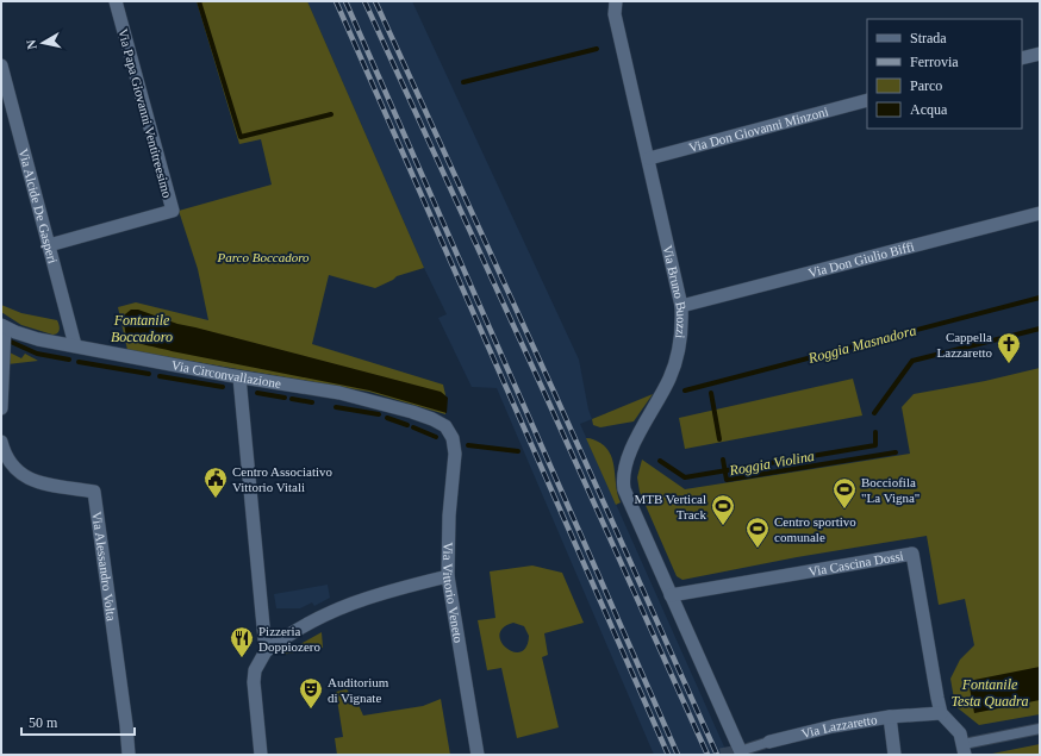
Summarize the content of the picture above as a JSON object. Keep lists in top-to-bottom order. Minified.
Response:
{"streets":{"street":["Via Papa Giovanni Ventitreesimo","Via Don Giovanni Minzoni","Via Alcide De Gasperi","Via Don Giulio Biffi","Via Bruno Buozzi","Via Circonvallazione","Via Cascina Dossi","Via Alessandro Volta","Via Vittorio Veneto","Via Lazzaretto"]},"crossings":[["Via Papa Giovanni Ventitreesimo","Via Alcide De Gasperi"],["Via Don Giovanni Minzoni","Via Bruno Buozzi"],["Via Alcide De Gasperi","Via Circonvallazione"],["Via Don Giulio Biffi","Via Bruno Buozzi"],["Via Bruno Buozzi","Via Cascina Dossi"],["Via Bruno Buozzi","Via Lazzaretto"],["Via Circonvallazione","Via Vittorio Veneto"],["Via Cascina Dossi","Via Lazzaretto"]],"water":["Fontanile Boccadoro","Roggia Masnadora","Roggia Violina","Fontanile Testa Quadra"],"parks":["Parco Boccadoro"],"places":{"church":["Cappella Lazzaretto"],"public building":["Centro Associativo Vittorio Vitali"],"sports":["Bocciofila \"La Vigna\"","MTB Vertical Track","Centro sportivo comunale"],"restaurant":["Pizzeria Doppiozero"],"theatre":["Auditorium di Vignate"]},"legend":["Strada","Ferrovia","Parco","Acqua"],"scale_bar":"50 m","north":"left"}
